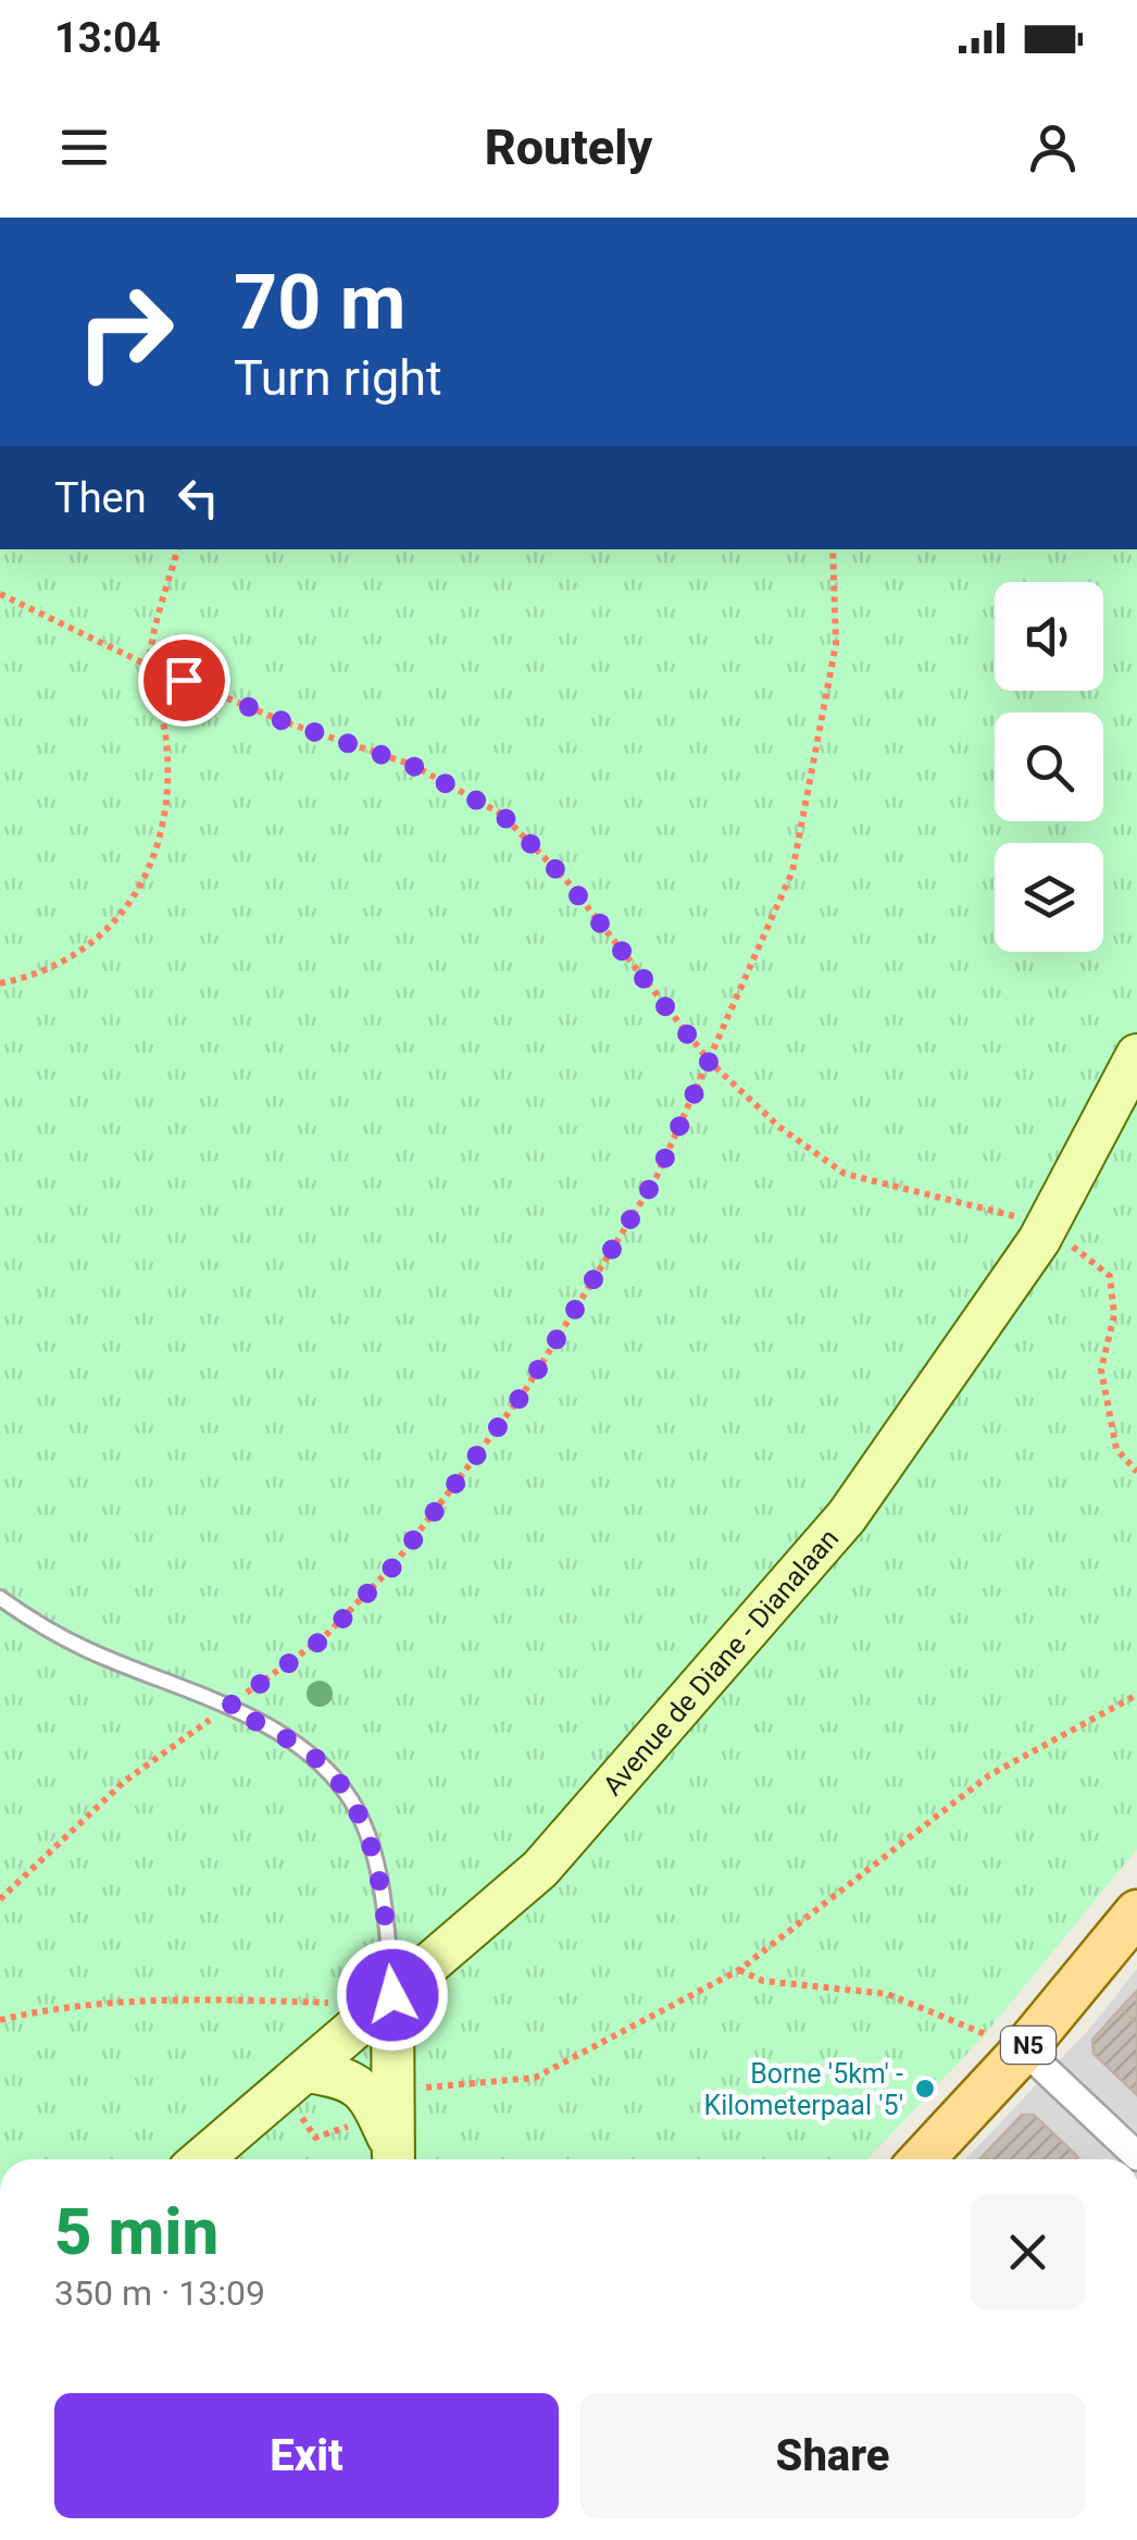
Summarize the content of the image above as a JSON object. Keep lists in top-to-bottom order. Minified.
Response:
{"streets":{"main road":["N5"],"street":["Avenue de Diane - Dianalaan"]},"places":["Borne '5km' - Kilometerpaal '5'"],"page":{"status":"13:04","header":"Routely","turn":["70 m","Turn right"],"then":"Then","heading":["5 min","350 m · 13:09"],"buttons":["Exit","Share"]}}
